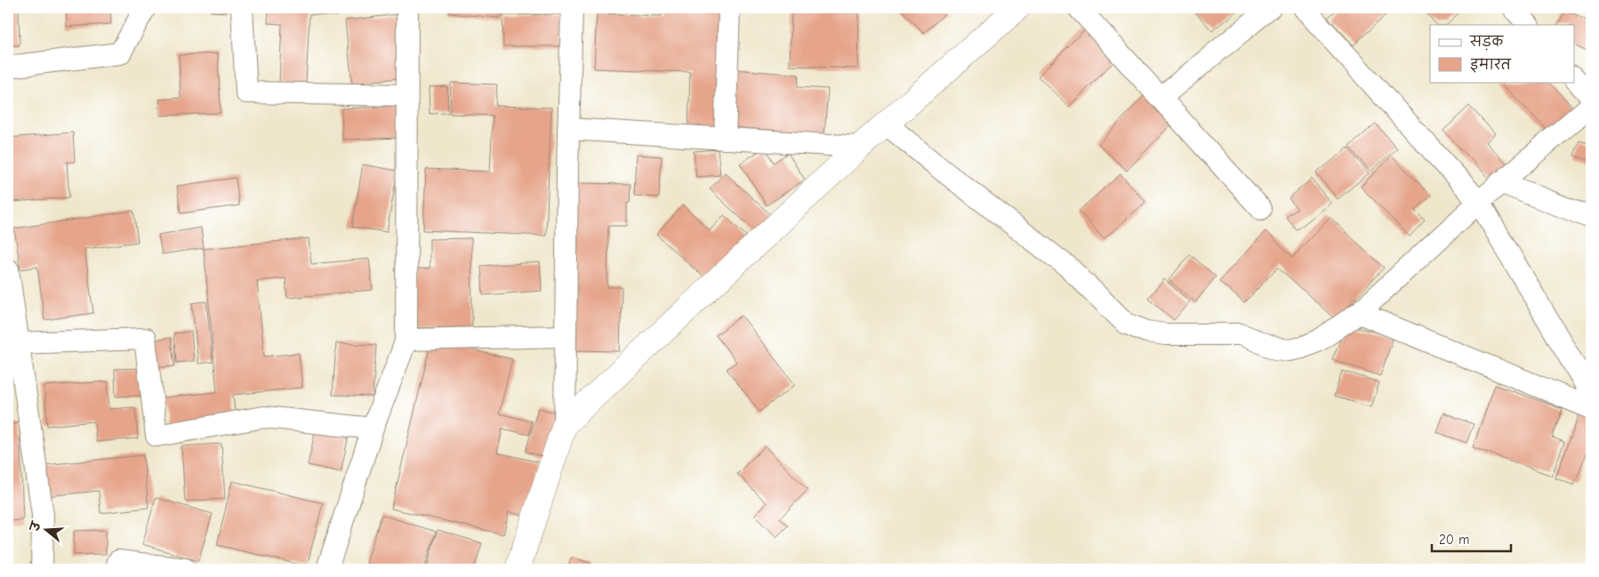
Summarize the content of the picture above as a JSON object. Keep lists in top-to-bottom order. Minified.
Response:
{"legend":["सड़क","इमारत"],"scale_bar":"20 m","north":"left"}
